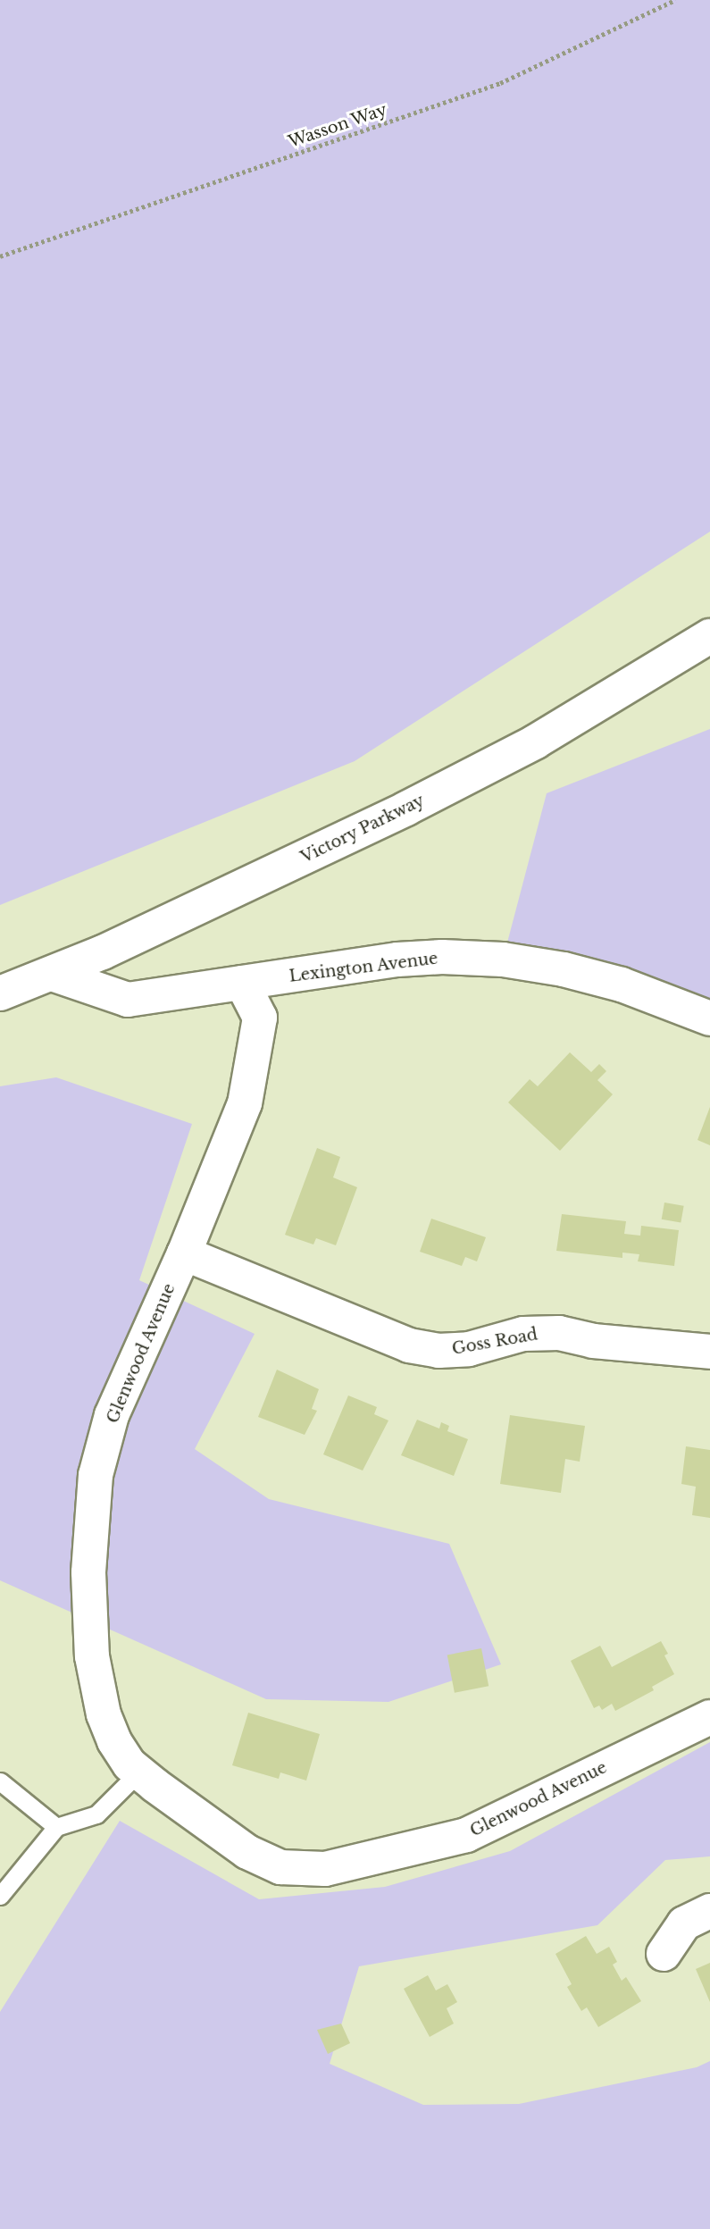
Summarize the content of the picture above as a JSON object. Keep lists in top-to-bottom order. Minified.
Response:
{"streets":{"street":["Victory Parkway","Lexington Avenue","Goss Road","Glenwood Avenue"],"path":["Wasson Way"]},"crossings":[["Victory Parkway","Lexington Avenue"],["Lexington Avenue","Glenwood Avenue"],["Goss Road","Glenwood Avenue"]]}
